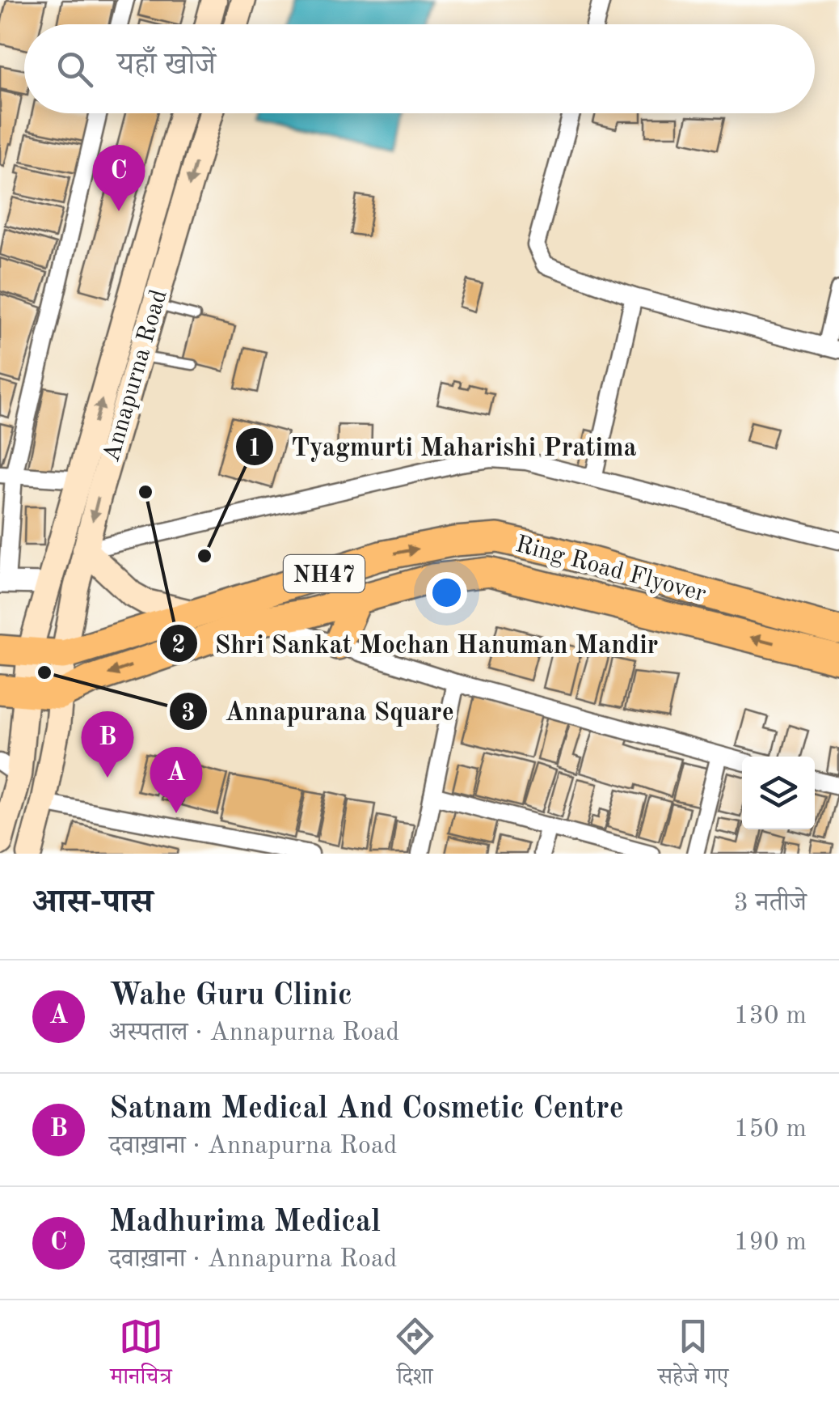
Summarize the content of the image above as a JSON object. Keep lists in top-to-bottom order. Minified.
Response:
{"streets":{"highway":["Ring Road Flyover","NH47"],"main road":["Annapurna Road"]},"crossings":[["Annapurna Road","Ring Road Flyover"],["Annapurna Road","NH47"],["Ring Road Flyover","NH47"]],"places":["Shri Sankat Mochan Hanuman Mandir","Tyagmurti Maharishi Pratima","Annapurana Square"],"page":{"search":"यहाँ खोजें","pins":["C","B","A"],"heading":["आस-पास","3 नतीजे"],"list":[{"mark":"A","name":"Wahe Guru Clinic","note":"अस्पताल · Annapurna Road","value":"130 m"},{"mark":"B","name":"Satnam Medical And Cosmetic Centre","note":"दवाख़ाना · Annapurna Road","value":"150 m"},{"mark":"C","name":"Madhurima Medical","note":"दवाख़ाना · Annapurna Road","value":"190 m"}],"nav":["मानचित्र","दिशा","सहेजे गए"]}}
